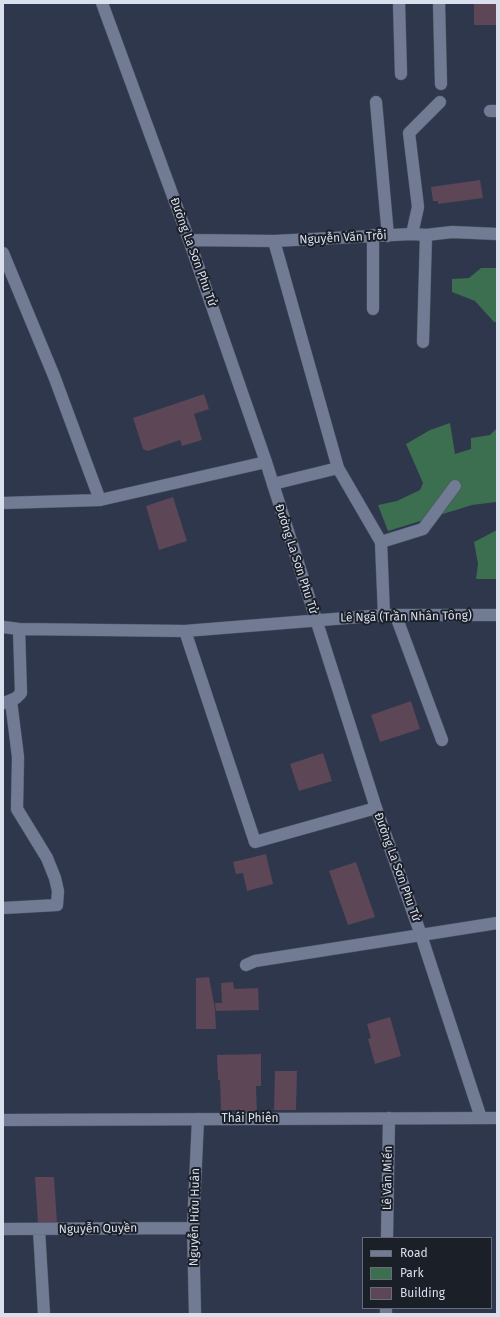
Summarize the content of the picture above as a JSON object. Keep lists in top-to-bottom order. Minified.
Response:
{"streets":{"street":["Nguyễn Văn Trỗi","Đường La Sơn Phu Tử","Lê Ngã (Trần Nhân Tông)","Thái Phiên","Lê Văn Miến","Nguyễn Hữu Huân","Nguyễn Quyền"]},"crossings":[["Nguyễn Văn Trỗi","Đường La Sơn Phu Tử"],["Đường La Sơn Phu Tử","Lê Ngã (Trần Nhân Tông)"],["Đường La Sơn Phu Tử","Thái Phiên"],["Thái Phiên","Lê Văn Miến"],["Thái Phiên","Nguyễn Hữu Huân"],["Nguyễn Hữu Huân","Nguyễn Quyền"]],"legend":["Road","Park","Building"]}
